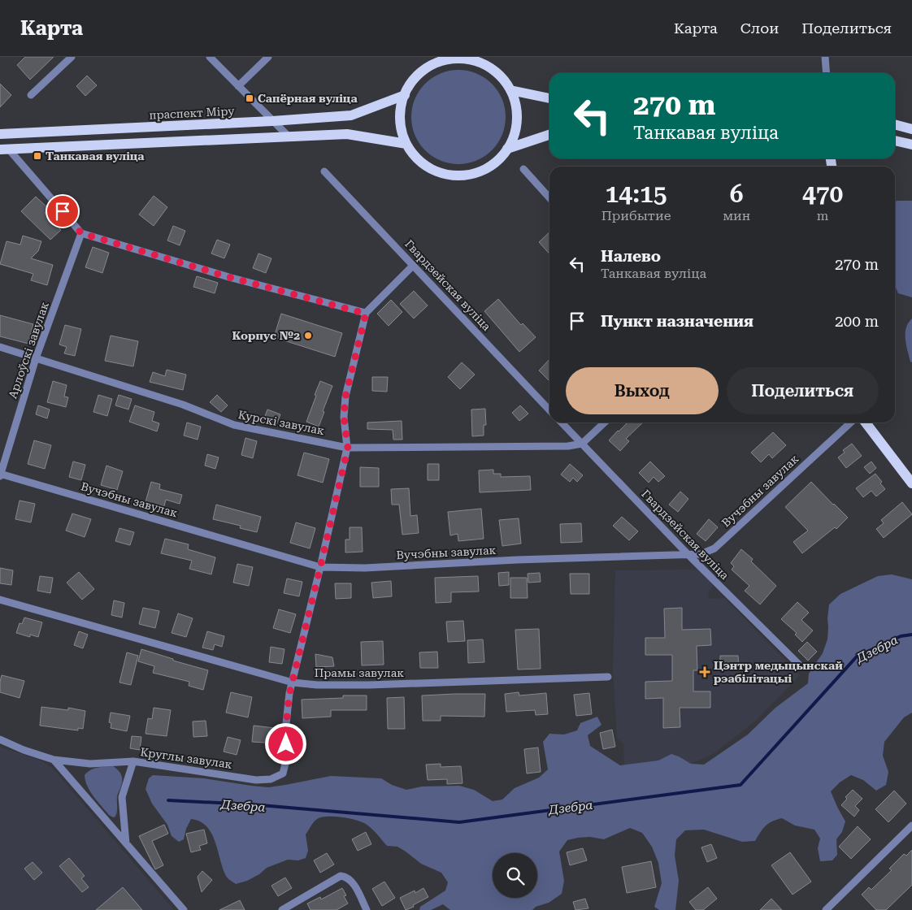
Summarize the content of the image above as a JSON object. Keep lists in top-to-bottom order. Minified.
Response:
{"streets":{"main road":["праспект Міру"],"street":["Гвардзейская вуліца","Арлоўскі завулак","Курскі завулак","Вучэбны завулак","Прамы завулак","Круглы завулак"]},"crossings":[["Гвардзейская вуліца","Курскі завулак"],["Гвардзейская вуліца","Вучэбны завулак"],["Арлоўскі завулак","Курскі завулак"],["Арлоўскі завулак","Вучэбны завулак"],["Прамы завулак","Круглы завулак"]],"water":["Дзебра"],"places":{"transit":["Сапёрная вуліца","Танкавая вуліца"],"other":["Корпус №2"],"health":["Цэнтр медыцынскай рэабілітацыі"]},"page":{"header":"Карта","nav":["Карта","Слои","Поделиться"],"turn":["270 m","Танкавая вуліца"],"eta":["14:15","Прибытие","6","мин","470","m"],"list":[{"name":"Налево","note":"Танкавая вуліца","value":"270 m"},{"name":"Пункт назначения","value":"200 m"}],"buttons":["Выход","Поделиться"]}}
